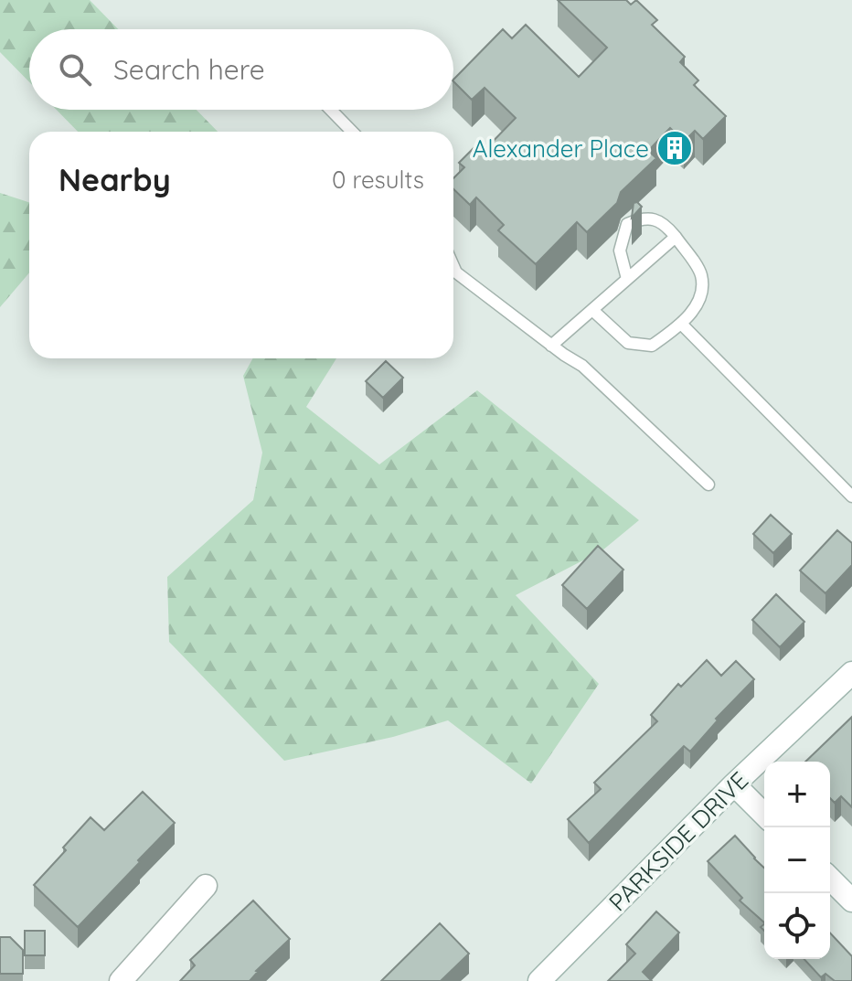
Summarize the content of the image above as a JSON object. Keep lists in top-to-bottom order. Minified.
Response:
{"streets":{"main road":["PARKSIDE DRIVE"]},"places":{"building":["Alexander Place"]},"page":{"search":"Search here","heading":["Nearby","0 results"],"map_buttons":["+","−"]}}
